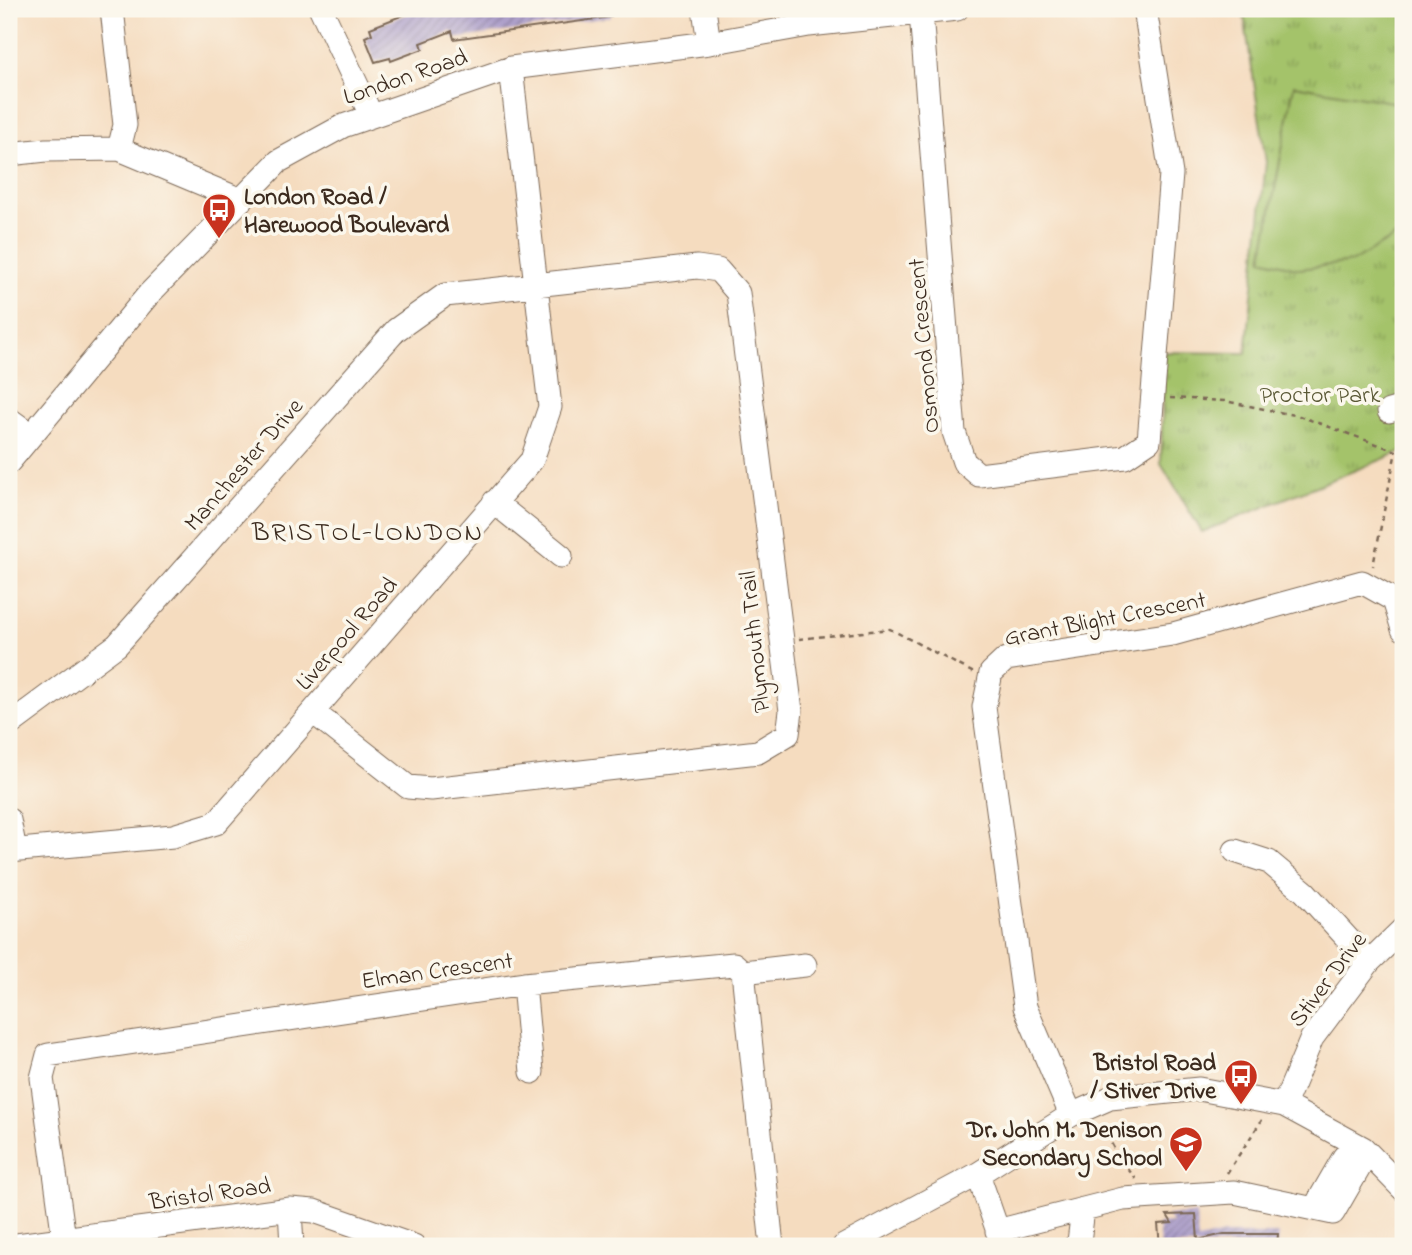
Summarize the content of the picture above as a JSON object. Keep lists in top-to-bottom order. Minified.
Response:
{"streets":{"street":["London Road","Osmond Crescent","Manchester Drive","Grant Blight Crescent","Liverpool Road","Plymouth Trail","Elman Crescent","Stiver Drive","Bristol Road"]},"crossings":[["London Road","Osmond Crescent"],["London Road","Liverpool Road"],["Manchester Drive","Liverpool Road"],["Manchester Drive","Plymouth Trail"],["Liverpool Road","Plymouth Trail"],["Elman Crescent","Bristol Road"]],"districts":["BRISTOL-LONDON"],"parks":["Proctor Park"],"places":{"bus stop":["London Road / Harewood Boulevard","Bristol Road / Stiver Drive"],"school or university":["Dr. John M. Denison Secondary School"]}}
